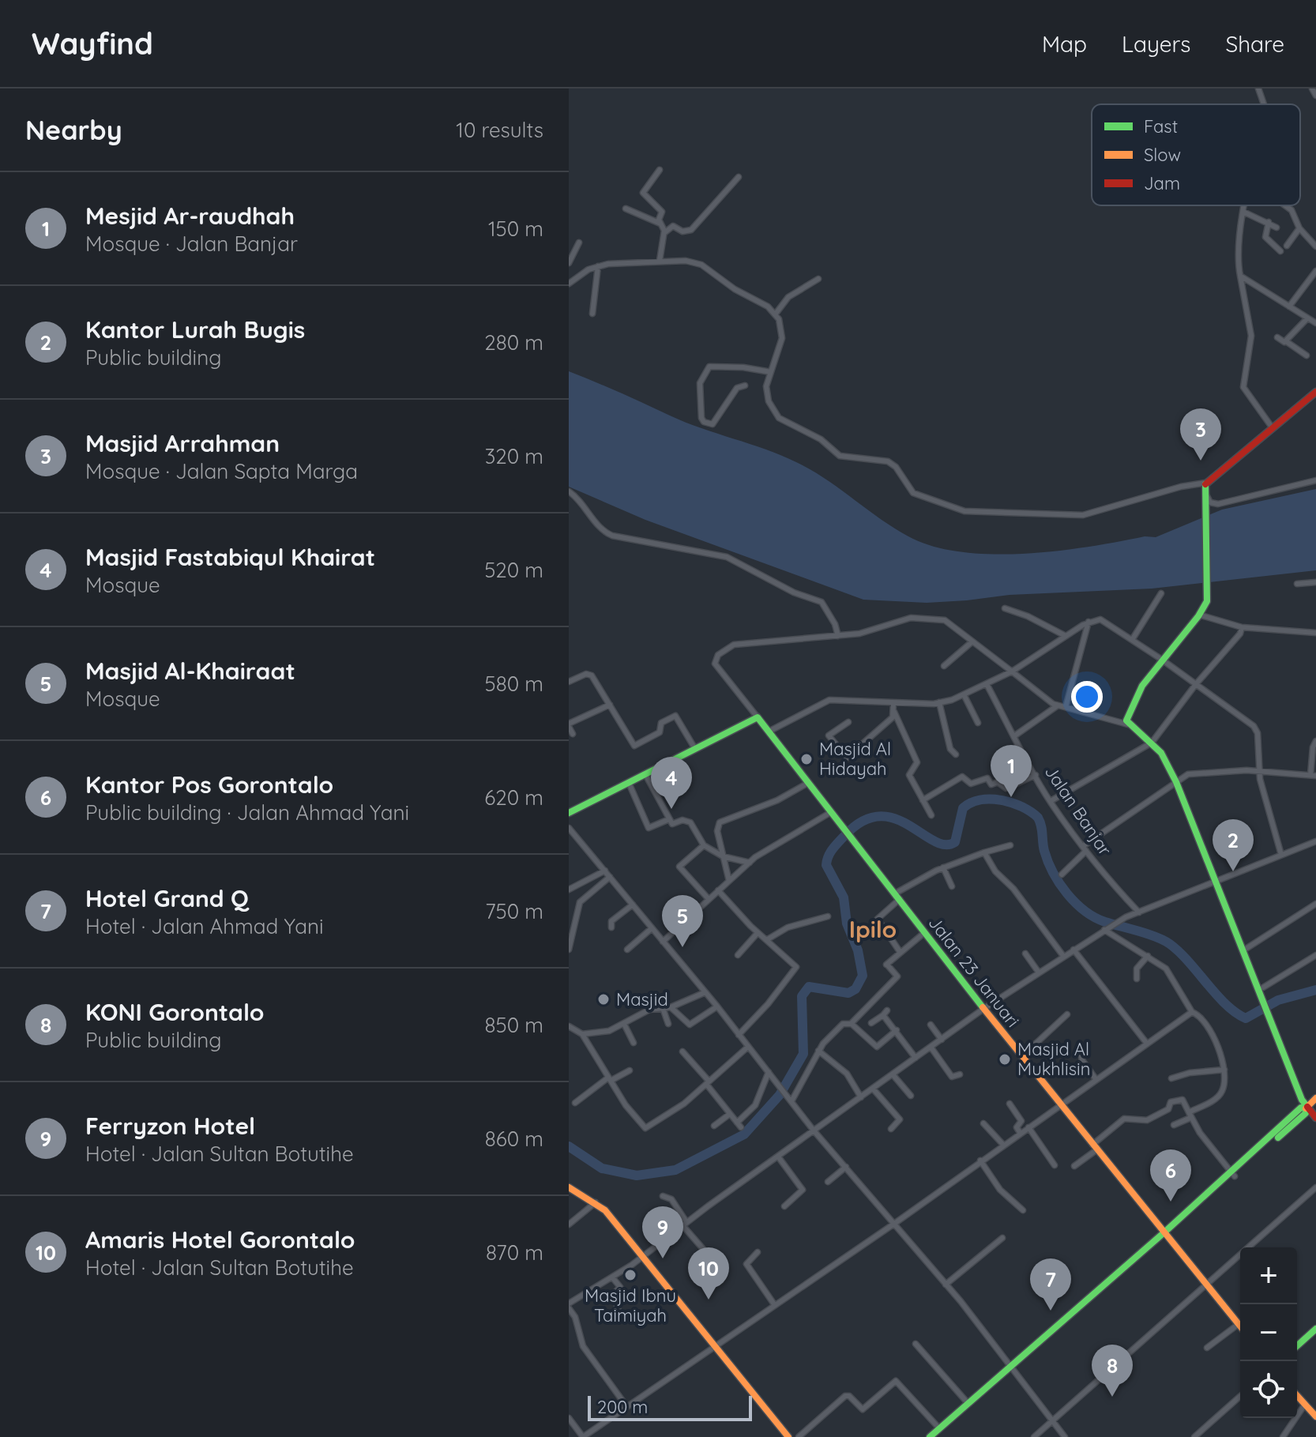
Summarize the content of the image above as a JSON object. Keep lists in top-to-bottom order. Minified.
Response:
{"streets":{"main road":["Jalan 23 Januari"],"street":["Jalan Banjar"]},"districts":["Ipilo"],"places":["Masjid Al Hidayah","Masjid","Masjid Al Mukhlisin","Masjid Ibnu Taimiyah"],"legend":["Fast","Slow","Jam"],"scale_bar":"200 m","page":{"header":"Wayfind","nav":["Map","Layers","Share"],"heading":["Nearby","10 results"],"list":[{"mark":"1","name":"Mesjid Ar-raudhah","note":"Mosque · Jalan Banjar","value":"150 m"},{"mark":"2","name":"Kantor Lurah Bugis","note":"Public building","value":"280 m"},{"mark":"3","name":"Masjid Arrahman","note":"Mosque · Jalan Sapta Marga","value":"320 m"},{"mark":"4","name":"Masjid Fastabiqul Khairat","note":"Mosque","value":"520 m"},{"mark":"5","name":"Masjid Al-Khairaat","note":"Mosque","value":"580 m"},{"mark":"6","name":"Kantor Pos Gorontalo","note":"Public building · Jalan Ahmad Yani","value":"620 m"},{"mark":"7","name":"Hotel Grand Q","note":"Hotel · Jalan Ahmad Yani","value":"750 m"},{"mark":"8","name":"KONI Gorontalo","note":"Public building","value":"850 m"},{"mark":"9","name":"Ferryzon Hotel","note":"Hotel · Jalan Sultan Botutihe","value":"860 m"},{"mark":"10","name":"Amaris Hotel Gorontalo","note":"Hotel · Jalan Sultan Botutihe","value":"870 m"}],"pins":["3","1","4","2","5","6","9","10","7","8"],"map_buttons":["+","−"],"scale":"200 m"}}
